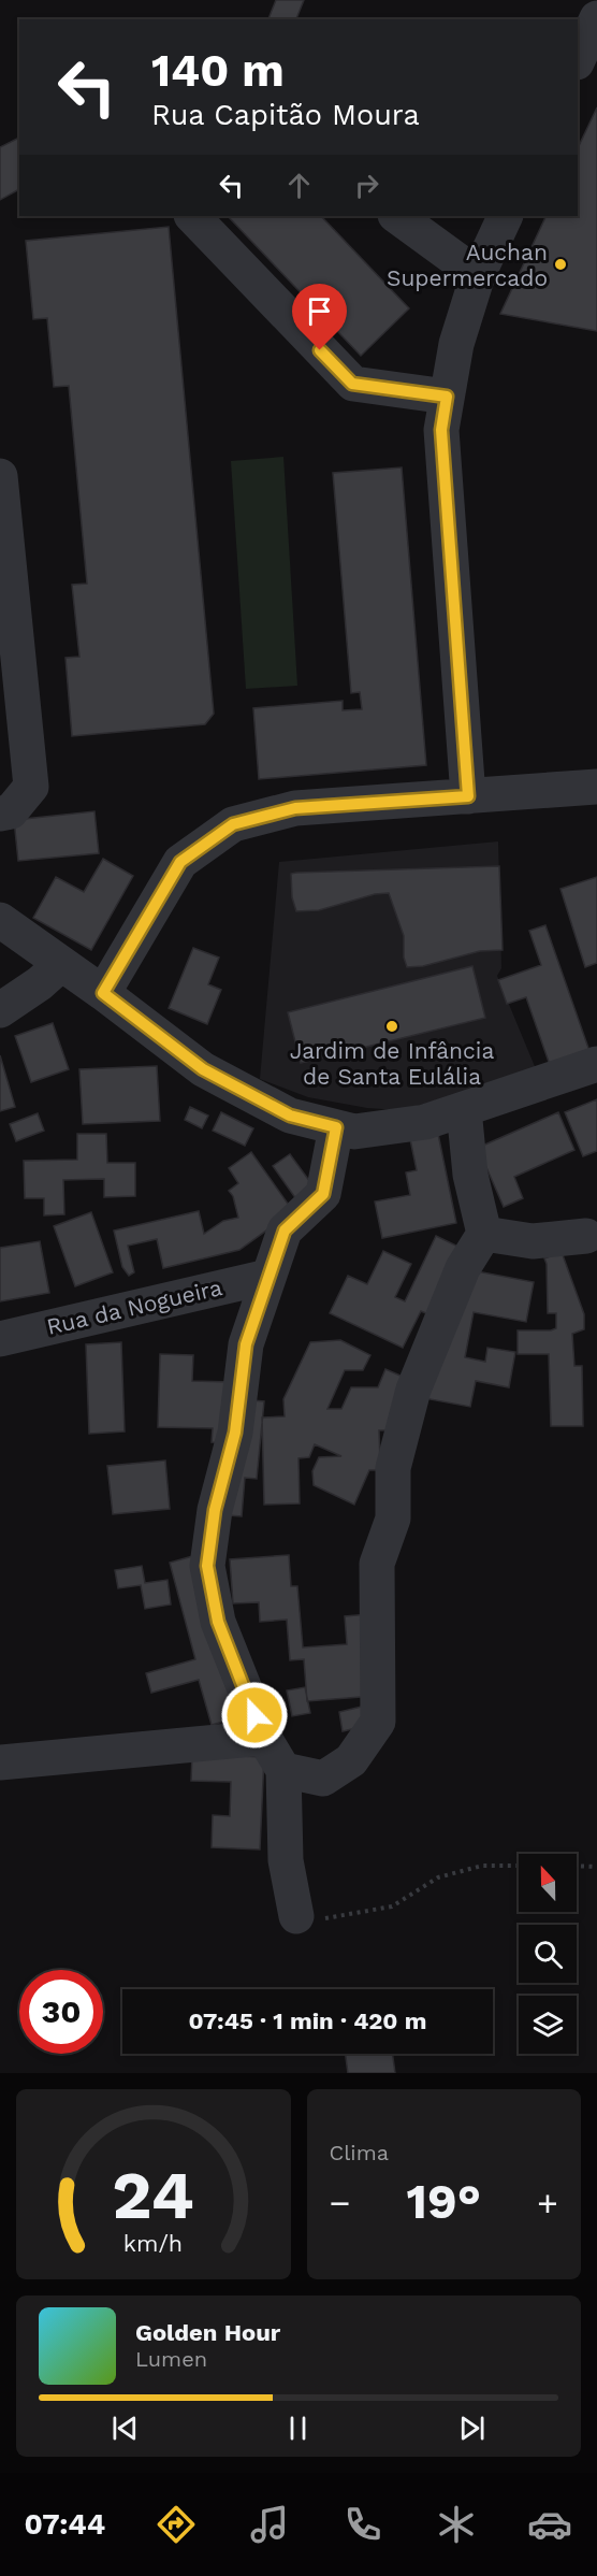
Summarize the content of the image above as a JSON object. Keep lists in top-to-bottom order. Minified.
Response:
{"streets":{"street":["Rua da Nogueira"]},"places":["Auchan Supermercado","Jardim de Infância de Santa Eulália"],"north":"top","page":{"turn":["140 m","Rua Capitão Moura"],"limit":"30","trip":"07:45 · 1 min · 420 m","tile":"Clima","heat":["−","19°","+"],"song":["Golden Hour","Lumen"],"tabs":"07:44","gauge":["24","km/h"]}}
